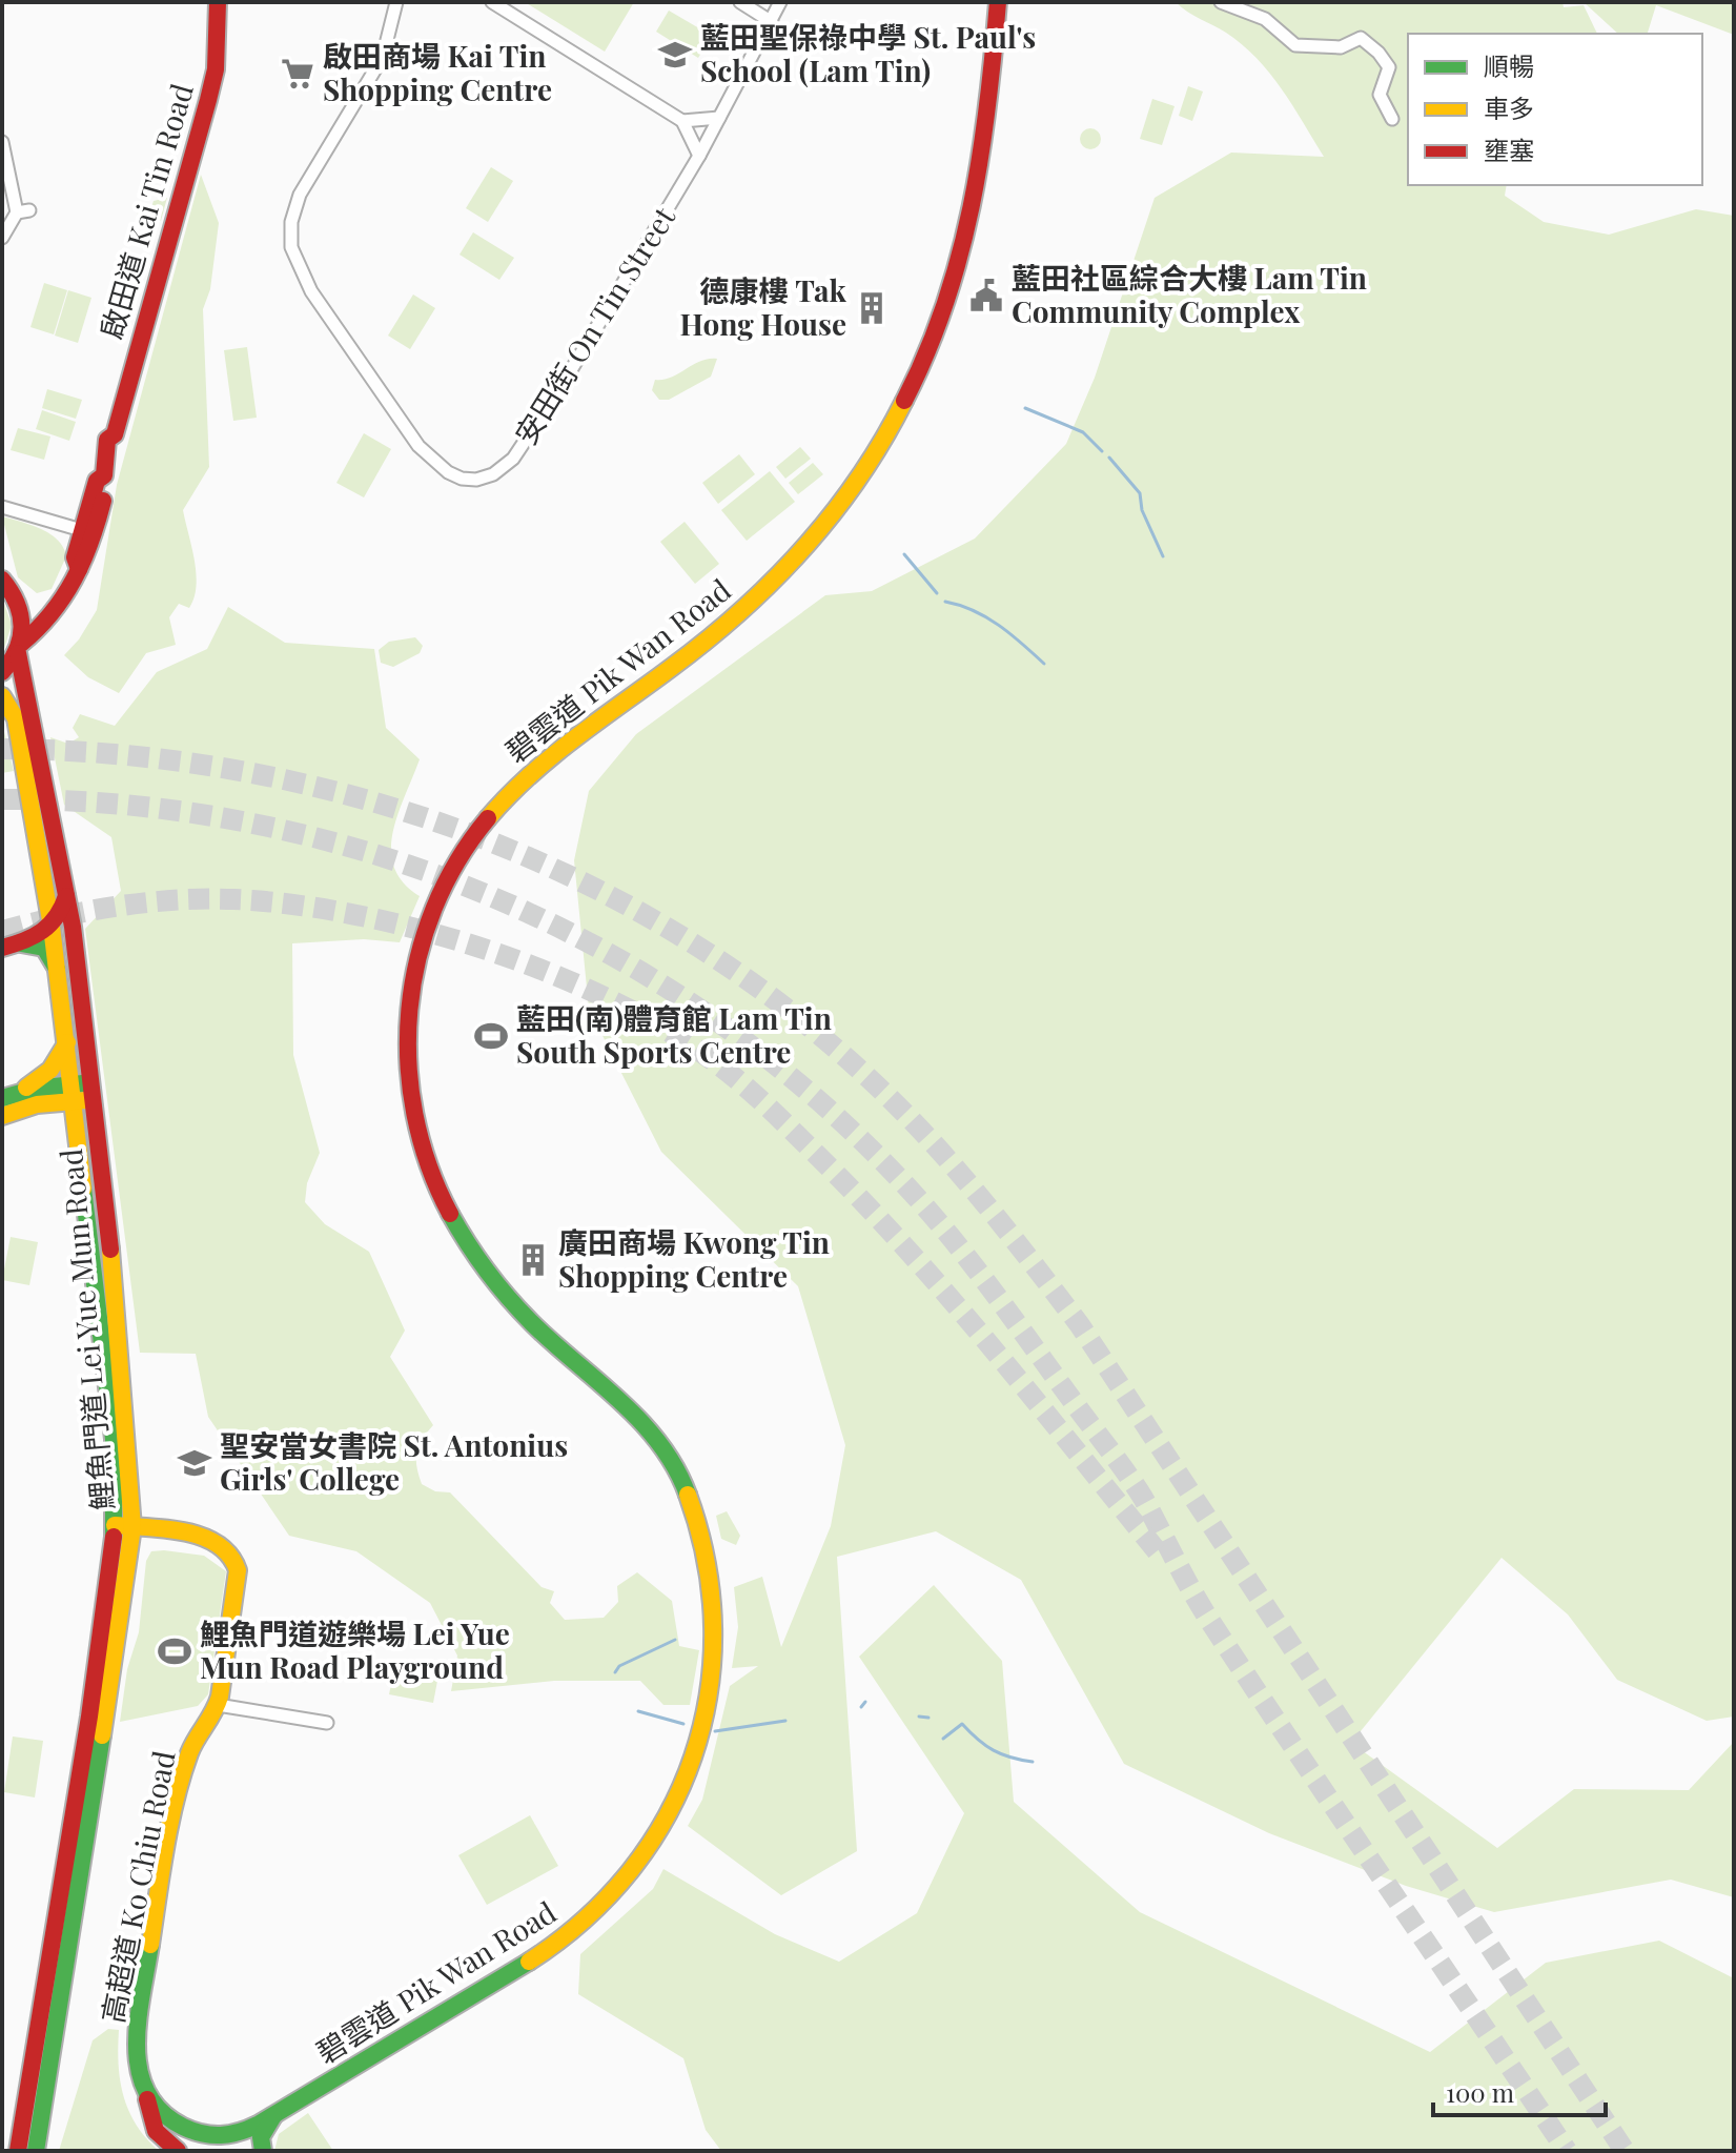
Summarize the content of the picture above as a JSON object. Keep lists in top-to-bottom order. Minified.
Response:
{"streets":{"main road":["啟田道 Kai Tin Road","碧雲道 Pik Wan Road","鯉魚門道 Lei Yue Mun Road","高超道 Ko Chiu Road"],"street":["安田街 On Tin Street"]},"crossings":[["啟田道 Kai Tin Road","鯉魚門道 Lei Yue Mun Road"],["鯉魚門道 Lei Yue Mun Road","高超道 Ko Chiu Road"]],"places":{"school or university":["藍田聖保祿中學 St. Paul's School (Lam Tin)","聖安當女書院 St. Antonius Girls' College"],"supermarket":["啟田商場 Kai Tin Shopping Centre"],"public building":["藍田社區綜合大樓 Lam Tin Community Complex"],"building":["德康樓 Tak Hong House","廣田商場 Kwong Tin Shopping Centre"],"sports":["藍田(南)體育館 Lam Tin South Sports Centre","鯉魚門道遊樂場 Lei Yue Mun Road Playground"]},"legend":["順暢","車多","壅塞"],"scale_bar":"100 m"}
